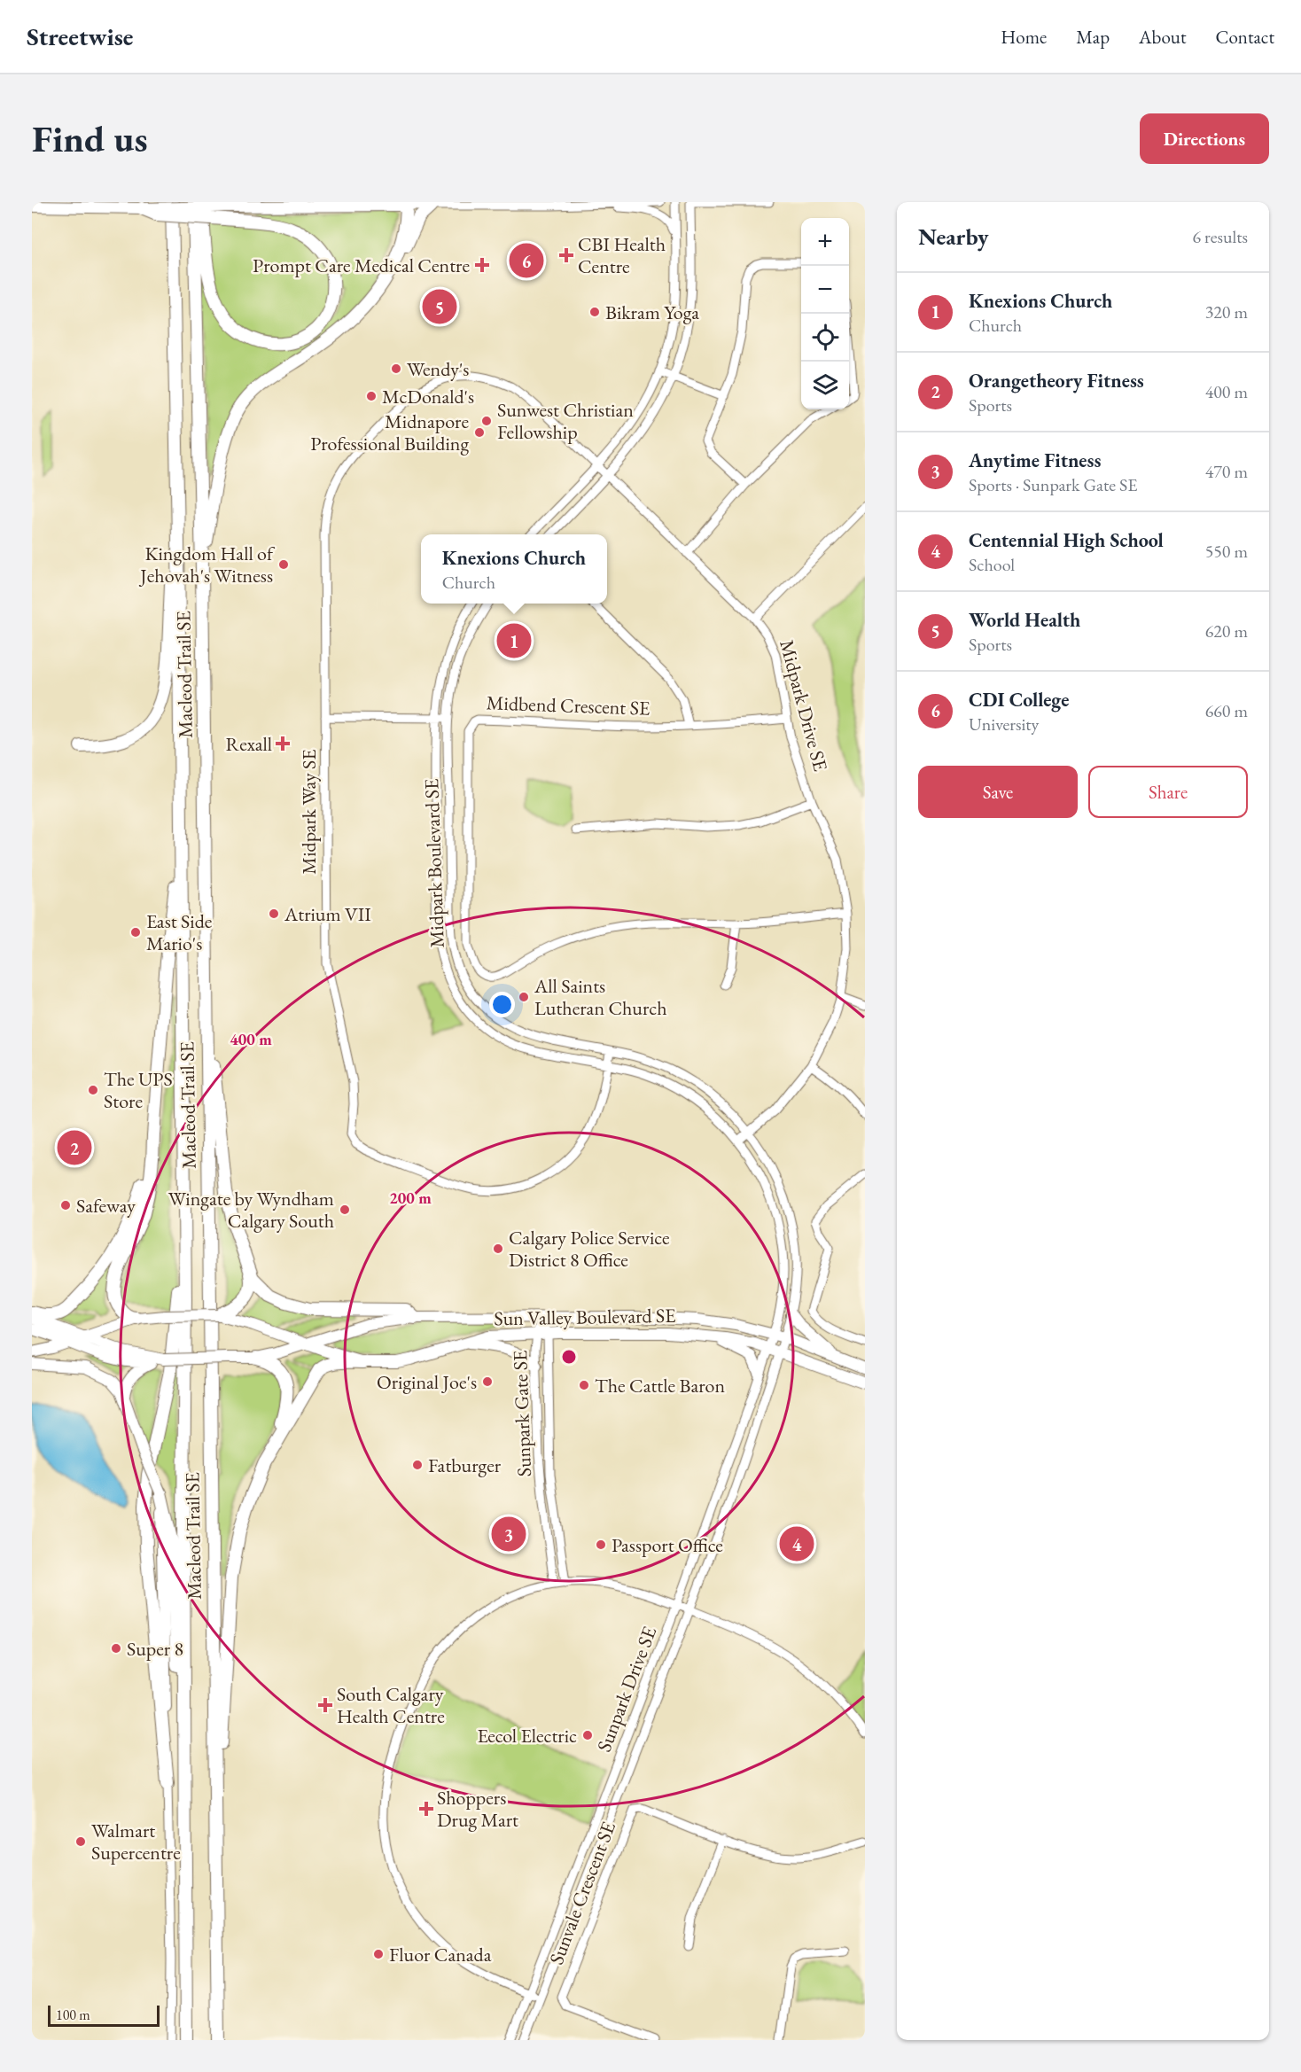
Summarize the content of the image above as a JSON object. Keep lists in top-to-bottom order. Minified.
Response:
{"streets":{"highway":["Macleod Trail SE"],"main road":["Sun Valley Boulevard SE"],"street":["Midbend Crescent SE","Midpark Drive SE","Midpark Way SE","Midpark Boulevard SE","Sunpark Gate SE","Sunpark Drive SE","Sunvale Crescent SE"]},"crossings":[["Midbend Crescent SE","Midpark Drive SE"],["Midpark Drive SE","Midpark Way SE"],["Midpark Drive SE","Midpark Boulevard SE"],["Midpark Way SE","Midpark Boulevard SE"],["Midpark Boulevard SE","Sun Valley Boulevard SE"],["Midpark Boulevard SE","Sunpark Drive SE"],["Sun Valley Boulevard SE","Sunpark Gate SE"],["Sun Valley Boulevard SE","Sunpark Drive SE"]],"places":{"health":["CBI Health Centre","Prompt Care Medical Centre","Rexall","South Calgary Health Centre","Shoppers Drug Mart"],"other":["Bikram Yoga","Wendy's","McDonald's","Sunwest Christian Fellowship","Midnapore Professional Building","Kingdom Hall of Jehovah's Witness","Atrium VII","East Side Mario's","All Saints Lutheran Church","The UPS Store","Safeway","Wingate by Wyndham Calgary South","Calgary Police Service District 8 Office","Original Joe's","The Cattle Baron","Fatburger","Passport Office","Super 8","Eecol Electric","Walmart Supercentre","Fluor Canada"]},"scale_bar":"100 m","page":{"header":"Streetwise","nav":["Home","Map","About","Contact"],"buttons":["Directions",["Save","Share"]],"title":"Find us","heading":["Nearby","6 results"],"map_buttons":["+","−"],"pins":["6","5","1","2","3","4"],"list":[{"mark":"1","name":"Knexions Church","note":"Church","value":"320 m"},{"mark":"2","name":"Orangetheory Fitness","note":"Sports","value":"400 m"},{"mark":"3","name":"Anytime Fitness","note":"Sports · Sunpark Gate SE","value":"470 m"},{"mark":"4","name":"Centennial High School","note":"School","value":"550 m"},{"mark":"5","name":"World Health","note":"Sports","value":"620 m"},{"mark":"6","name":"CDI College","note":"University","value":"660 m"}],"popup":["Knexions Church","Church"],"scale":"100 m"},"rings":["400 m","200 m"]}
